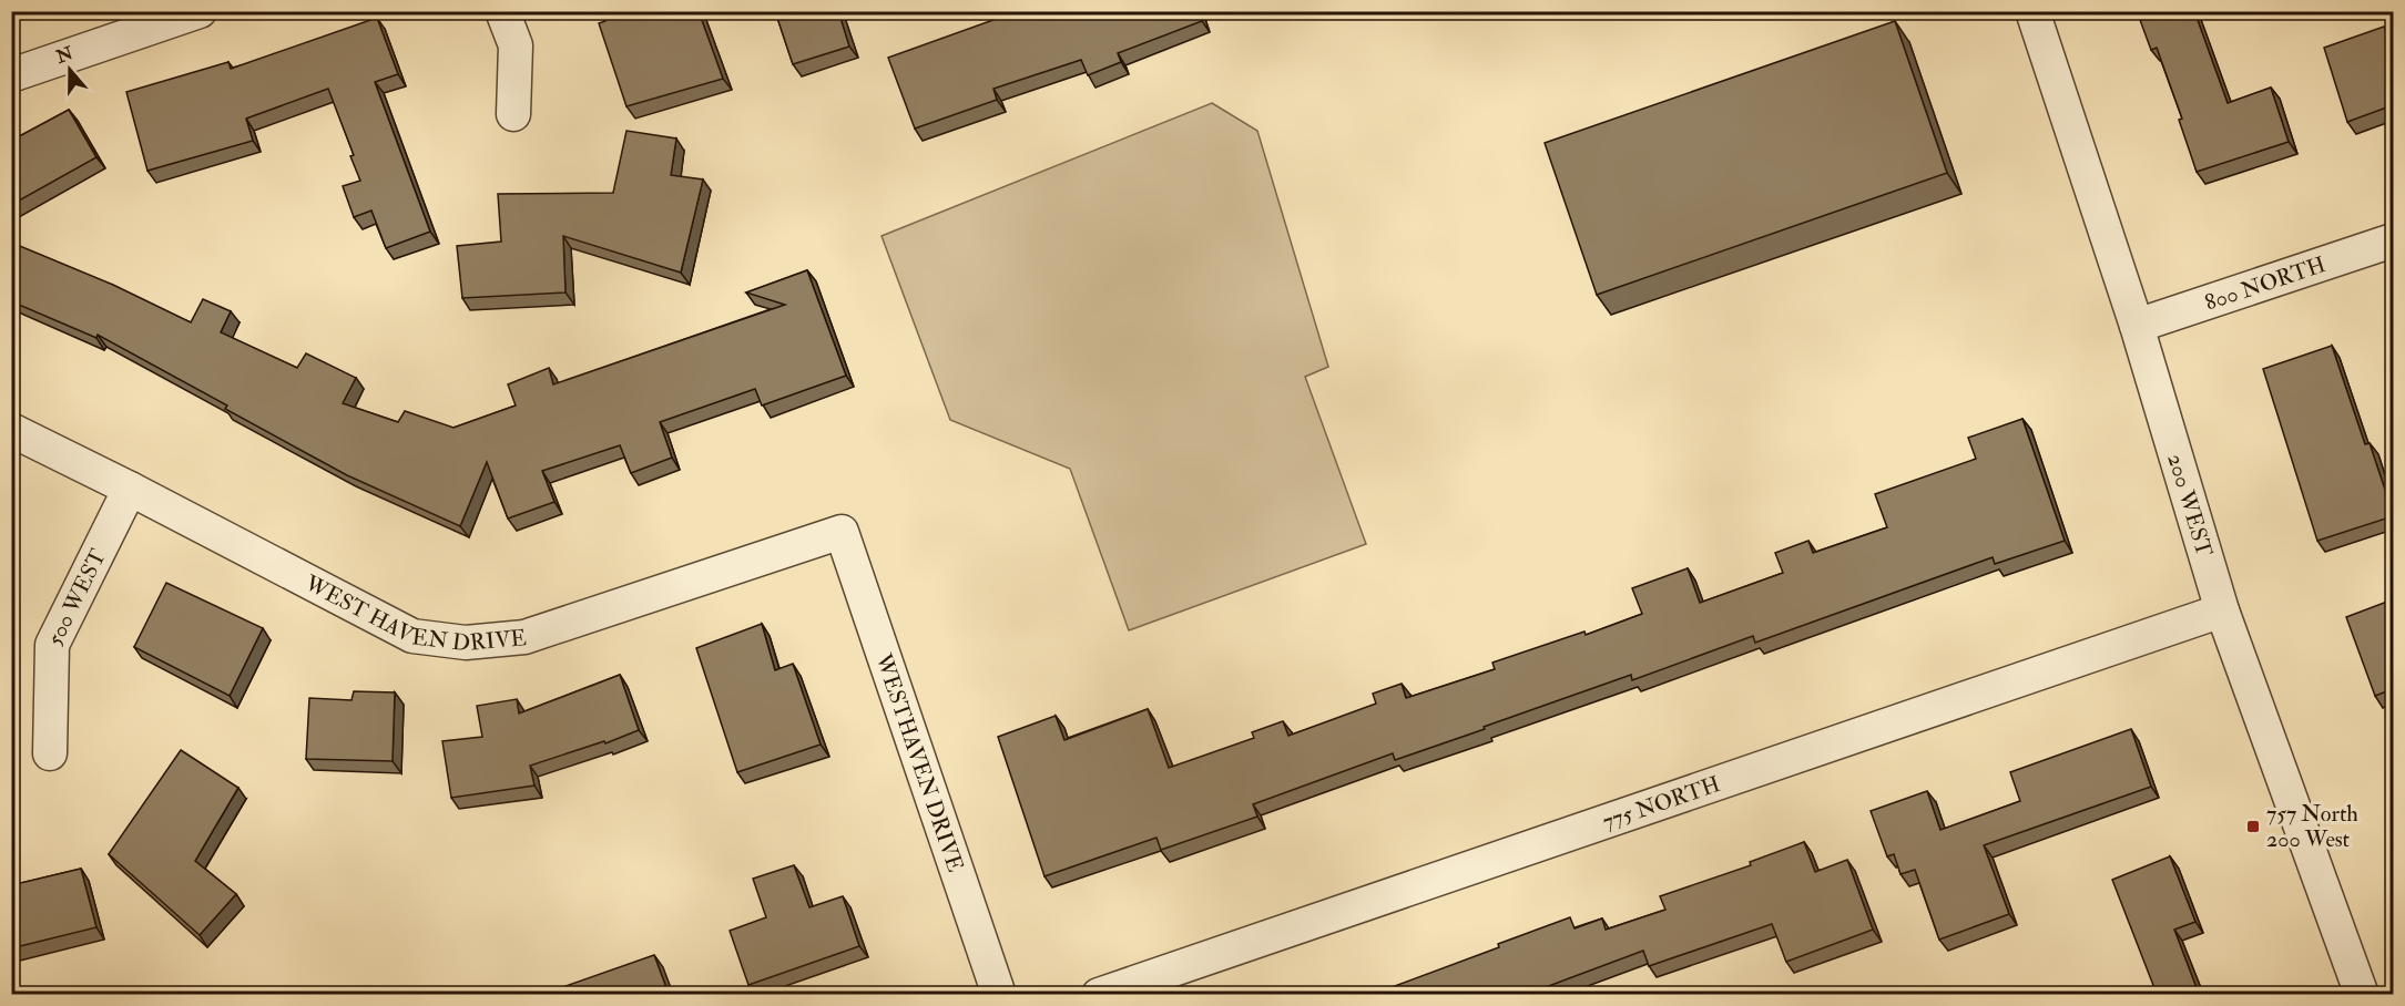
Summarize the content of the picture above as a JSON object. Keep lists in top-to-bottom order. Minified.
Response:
{"streets":{"street":["800 NORTH","200 WEST","500 WEST","WEST HAVEN DRIVE","WESTHAVEN DRIVE","775 NORTH"]},"crossings":[["800 NORTH","200 WEST"],["200 WEST","775 NORTH"],["500 WEST","WEST HAVEN DRIVE"],["WEST HAVEN DRIVE","WESTHAVEN DRIVE"]],"places":{"transit":["757 North 200 West"]},"north":"top"}
